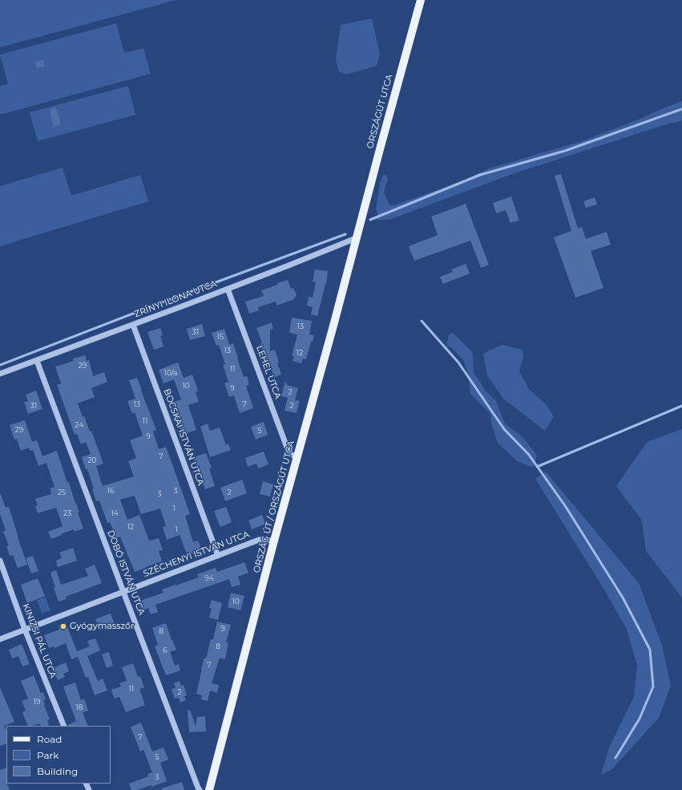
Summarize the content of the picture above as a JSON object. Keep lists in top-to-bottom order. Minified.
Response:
{"streets":{"main road":["ORSZÁGÚT UTCA","ORSZÁG ÚT / ORSZÁGÚT UTCA"],"street":["ZRÍNYI ILONA UTCA","LEHEL UTCA","BOCSKAI ISTVÁN UTCA","SZÉCHENYI ISTVÁN UTCA","DOBÓ ISTVÁN UTCA","KINIZSI PÁL UTCA"]},"crossings":[["ORSZÁGÚT UTCA","ORSZÁG ÚT / ORSZÁGÚT UTCA"],["ZRÍNYI ILONA UTCA","LEHEL UTCA"],["ZRÍNYI ILONA UTCA","BOCSKAI ISTVÁN UTCA"],["ZRÍNYI ILONA UTCA","ORSZÁG ÚT / ORSZÁGÚT UTCA"],["ZRÍNYI ILONA UTCA","DOBÓ ISTVÁN UTCA"],["LEHEL UTCA","ORSZÁG ÚT / ORSZÁGÚT UTCA"],["BOCSKAI ISTVÁN UTCA","SZÉCHENYI ISTVÁN UTCA"],["ORSZÁG ÚT / ORSZÁGÚT UTCA","SZÉCHENYI ISTVÁN UTCA"],["SZÉCHENYI ISTVÁN UTCA","DOBÓ ISTVÁN UTCA"],["SZÉCHENYI ISTVÁN UTCA","KINIZSI PÁL UTCA"]],"places":["Gyógymasszőr"],"house_numbers":["13","31","15","13","12","29","11","10/a","10","9","2","13","7","31","2","11","24","29","5","9","7","20","16","3","25","2","3","1","23","14","12","1","94","10","9","8","8","6","7","11","2","19","18","7","5","3"],"legend":["Road","Park","Building"]}
